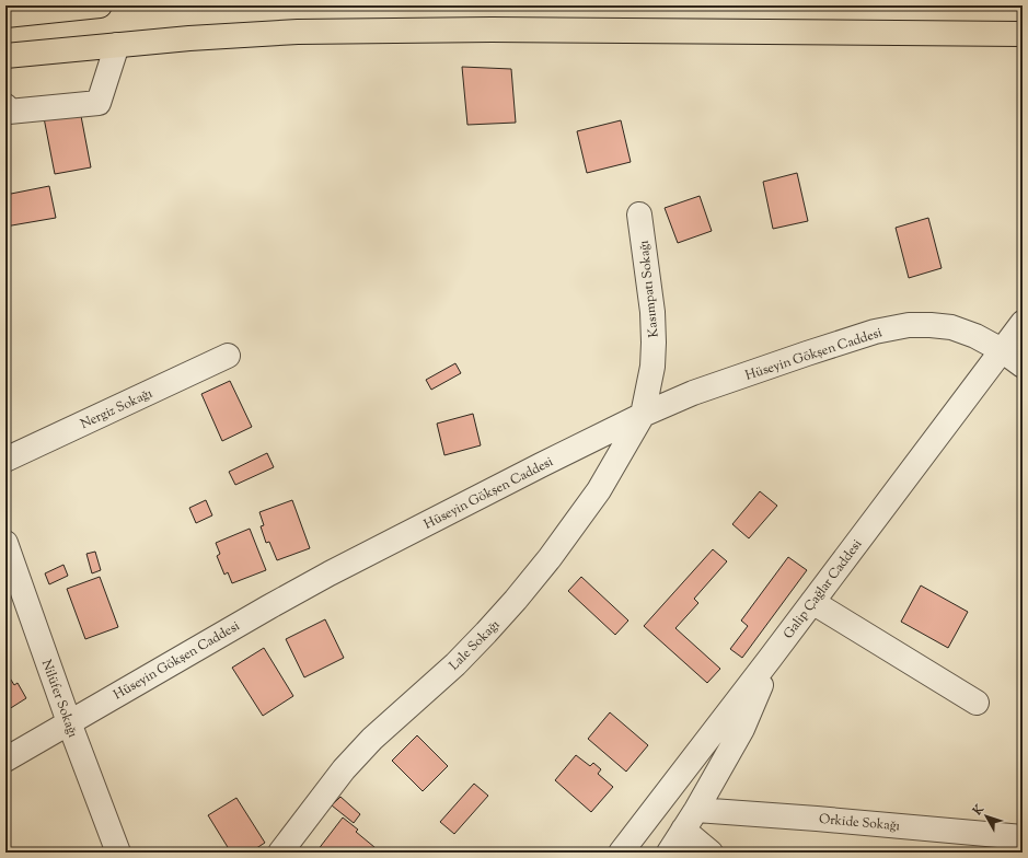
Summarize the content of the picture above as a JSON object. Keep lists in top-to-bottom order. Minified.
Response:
{"streets":{"street":["Kasımpatı Sokağı","Hüseyin Gökşen Caddesi","Nergiz Sokağı","Galip Çağlar Caddesi","Lale Sokağı","Nilüfer Sokağı","Orkide Sokağı"]},"crossings":[["Kasımpatı Sokağı","Hüseyin Gökşen Caddesi"],["Kasımpatı Sokağı","Lale Sokağı"],["Hüseyin Gökşen Caddesi","Galip Çağlar Caddesi"],["Hüseyin Gökşen Caddesi","Lale Sokağı"],["Hüseyin Gökşen Caddesi","Nilüfer Sokağı"]],"north":"top left"}
